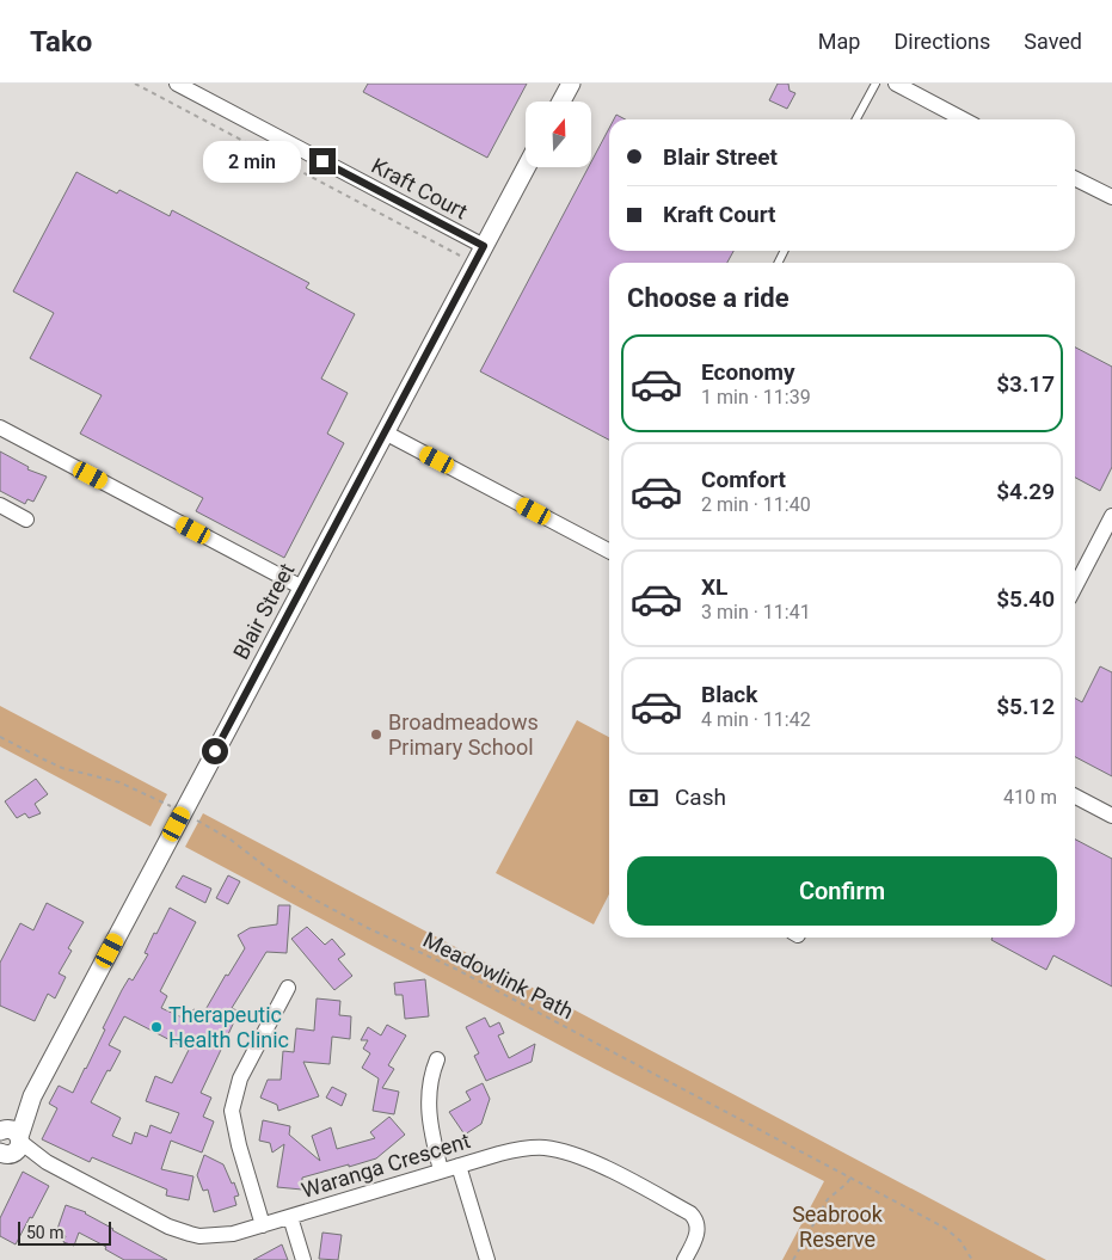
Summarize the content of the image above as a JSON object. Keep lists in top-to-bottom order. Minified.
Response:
{"streets":{"street":["Kraft Court","Blair Street","Waranga Crescent"],"path":["Meadowlink Path"]},"crossings":[["Kraft Court","Blair Street"],["Blair Street","Meadowlink Path"],["Blair Street","Waranga Crescent"]],"parks":["Seabrook Reserve"],"places":["Broadmeadows Primary School","Therapeutic Health Clinic"],"scale_bar":"50 m","north":"top","page":{"header":"Tako","nav":["Map","Directions","Saved"],"banner":["Blair Street","Kraft Court"],"bubble":"2 min","heading":"Choose a ride","list":[{"name":"Economy","note":"1 min · 11:39","value":"$3.17"},{"name":"Comfort","note":"2 min · 11:40","value":"$4.29"},{"name":"XL","note":"3 min · 11:41","value":"$5.40"},{"name":"Black","note":"4 min · 11:42","value":"$5.12"}],"pay":["Cash","410 m"],"buttons":"Confirm","scale":"50 m"}}
